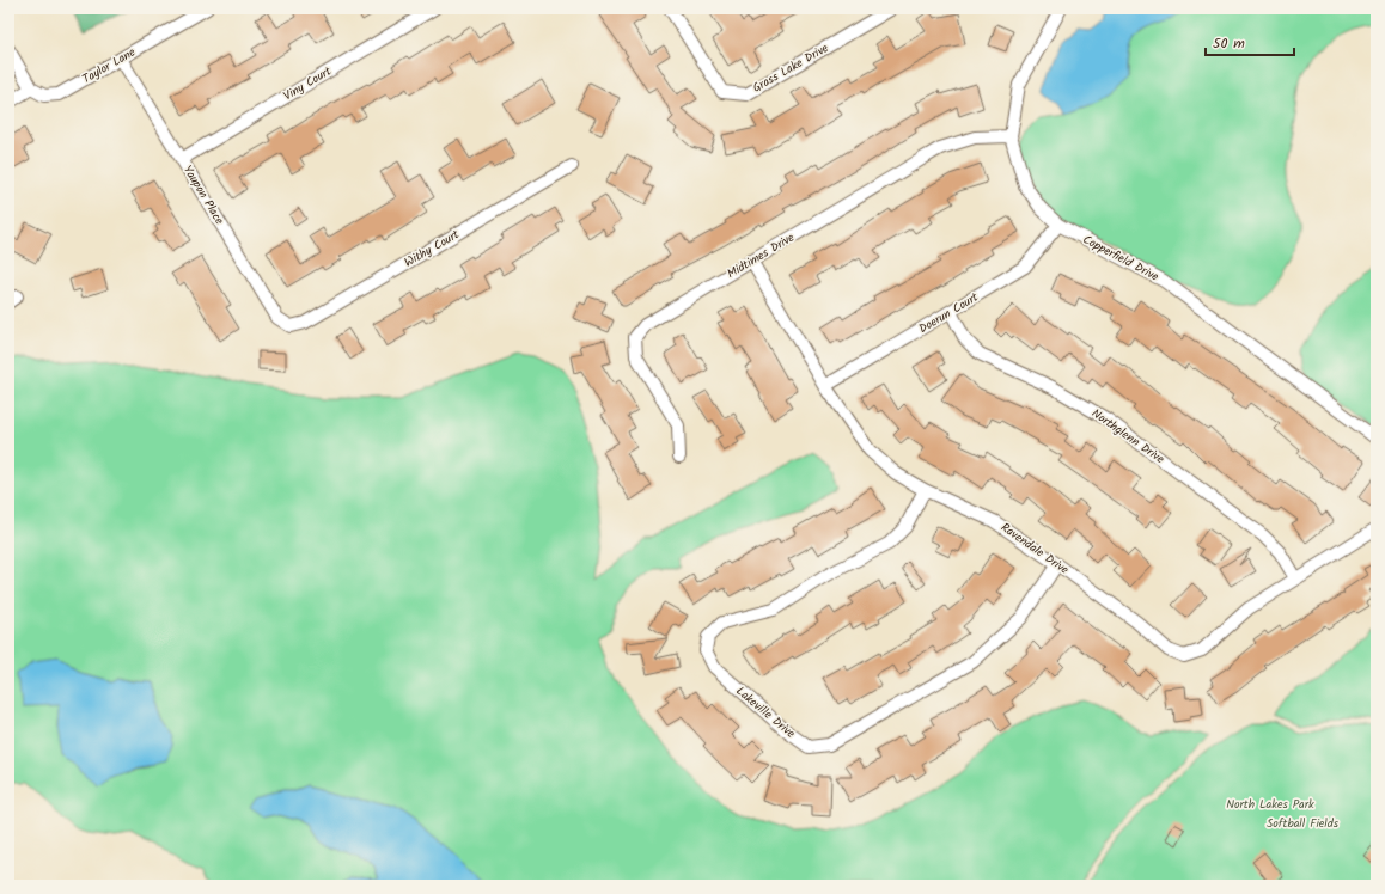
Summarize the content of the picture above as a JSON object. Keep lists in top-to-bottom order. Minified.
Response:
{"streets":{"street":["Taylor Lane","Grass Lake Drive","Viny Court","Yaupon Place","Withy Court","Midtimes Drive","Copperfield Drive","Doerun Court","Northglenn Drive","Ravendale Drive","Lakeville Drive"]},"crossings":[["Taylor Lane","Yaupon Place"],["Viny Court","Yaupon Place"],["Yaupon Place","Withy Court"],["Midtimes Drive","Copperfield Drive"],["Midtimes Drive","Ravendale Drive"],["Copperfield Drive","Doerun Court"],["Doerun Court","Northglenn Drive"],["Doerun Court","Ravendale Drive"],["Northglenn Drive","Ravendale Drive"],["Ravendale Drive","Lakeville Drive"]],"parks":["North Lakes Park","Softball Fields"],"scale_bar":"50 m"}
